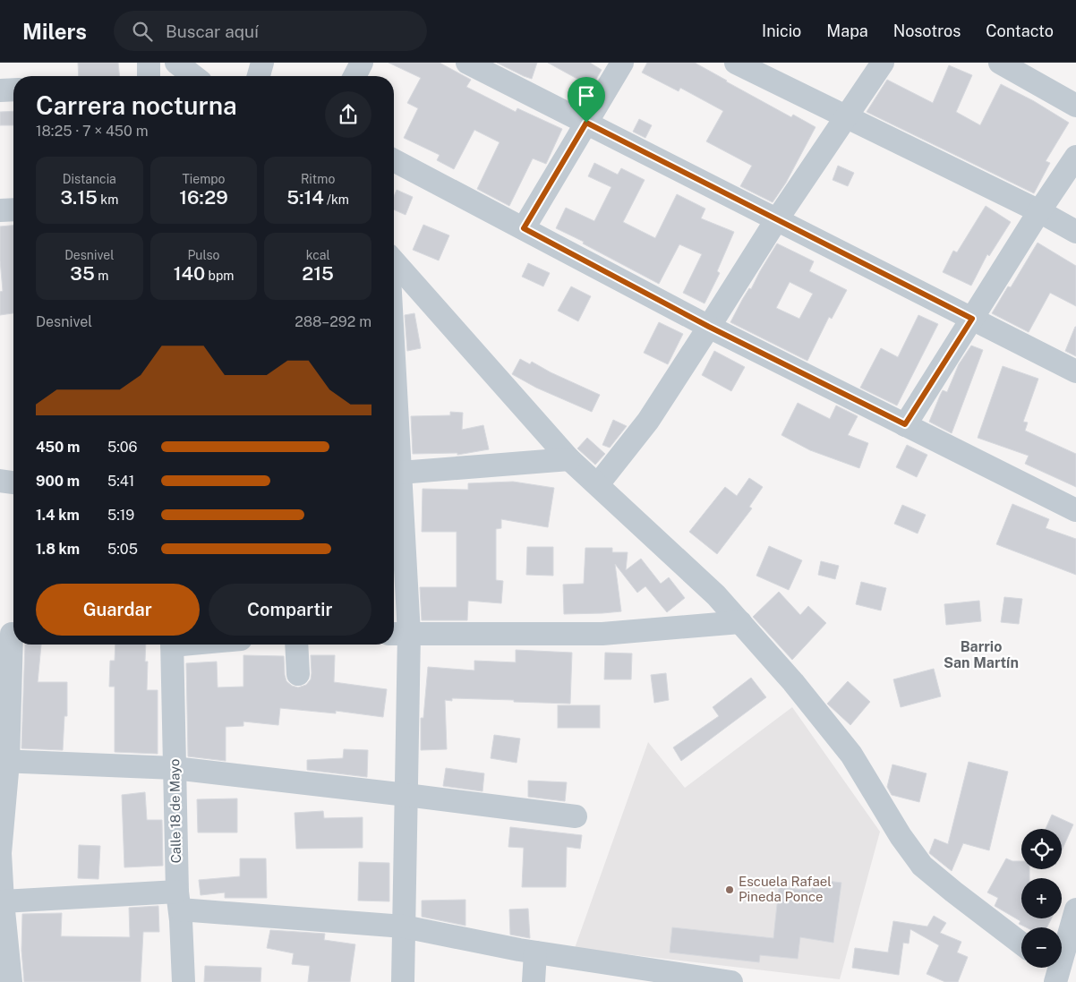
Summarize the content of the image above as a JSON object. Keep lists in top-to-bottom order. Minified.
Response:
{"streets":{"street":["Calle 18 de Mayo"]},"districts":["Barrio San Martín"],"places":["Escuela Rafael Pineda Ponce"],"page":{"header":"Milers","search":"Buscar aquí","nav":["Inicio","Mapa","Nosotros","Contacto"],"heading":["Carrera nocturna","18:25 · 7 × 450 m"],"stats":[["Distancia","3.15 km"],["Tiempo","16:29"],["Ritmo","5:14 /km"],["Desnivel","35 m"],["Pulso","140 bpm"],["kcal","215"]],"chart":["Desnivel","288–292 m"],"list":[{"name":"450 m","note":"5:06"},{"name":"900 m","note":"5:41"},{"name":"1.4 km","note":"5:19"},{"name":"1.8 km","note":"5:05"}],"buttons":["Guardar","Compartir"],"map_buttons":["+","−"]}}
